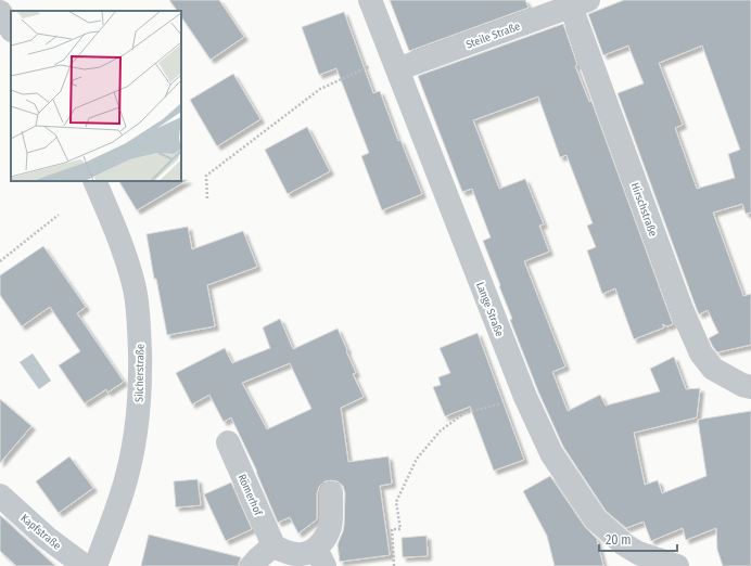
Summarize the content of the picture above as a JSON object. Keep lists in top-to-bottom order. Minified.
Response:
{"streets":{"street":["Steile Straße","Hirschstraße","Lange Straße","Silcherstraße","Römerhof","Kapfstraße"]},"crossings":[["Steile Straße","Hirschstraße"],["Steile Straße","Lange Straße"]],"scale_bar":"20 m"}
